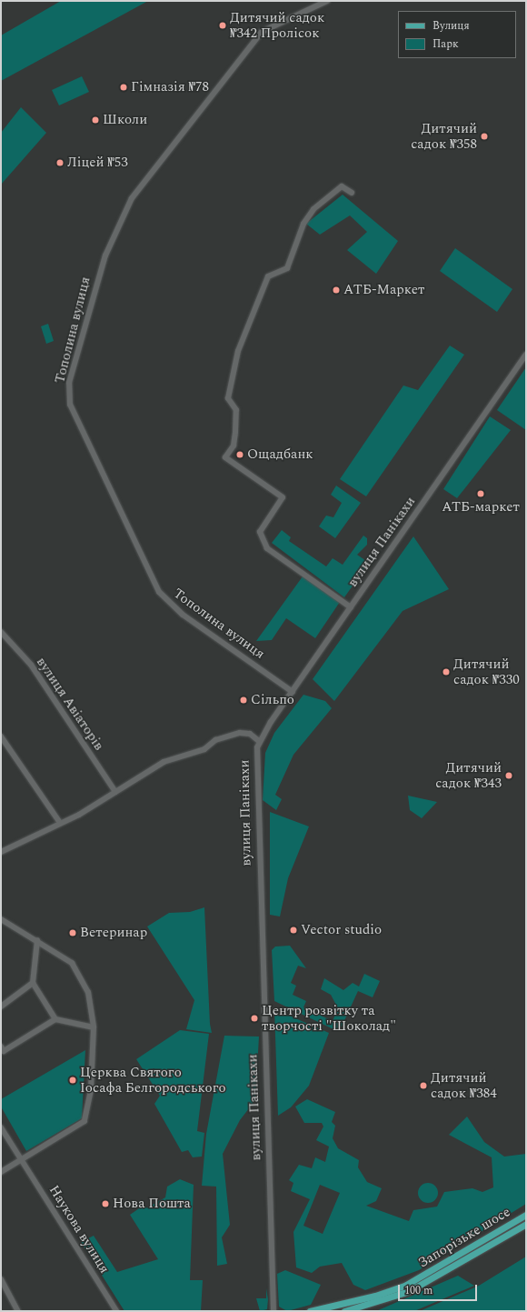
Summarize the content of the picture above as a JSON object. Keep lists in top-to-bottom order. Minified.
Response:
{"streets":{"main road":["Запорізьке шосе"],"street":["Тополина вулиця","вулиця Панікахи","вулиця Авіаторів","Наукова вулиця"]},"crossings":[["Тополина вулиця","вулиця Панікахи"]],"places":["Дитячий садок №342 Пролісок","Гімназія №78","Школи","Дитячий садок №358","Ліцей №53","АТБ-Маркет","Ощадбанк","АТБ-маркет","Дитячий садок №330","Сільпо","Дитячий садок №343","Vector studio","Ветеринар","Центр розвітку та творчості \"Шоколад\"","Церква Святого Іосафа Белгородського","Дитячий садок №384","Нова Пошта"],"legend":["Вулиця","Парк"],"scale_bar":"100 m"}
